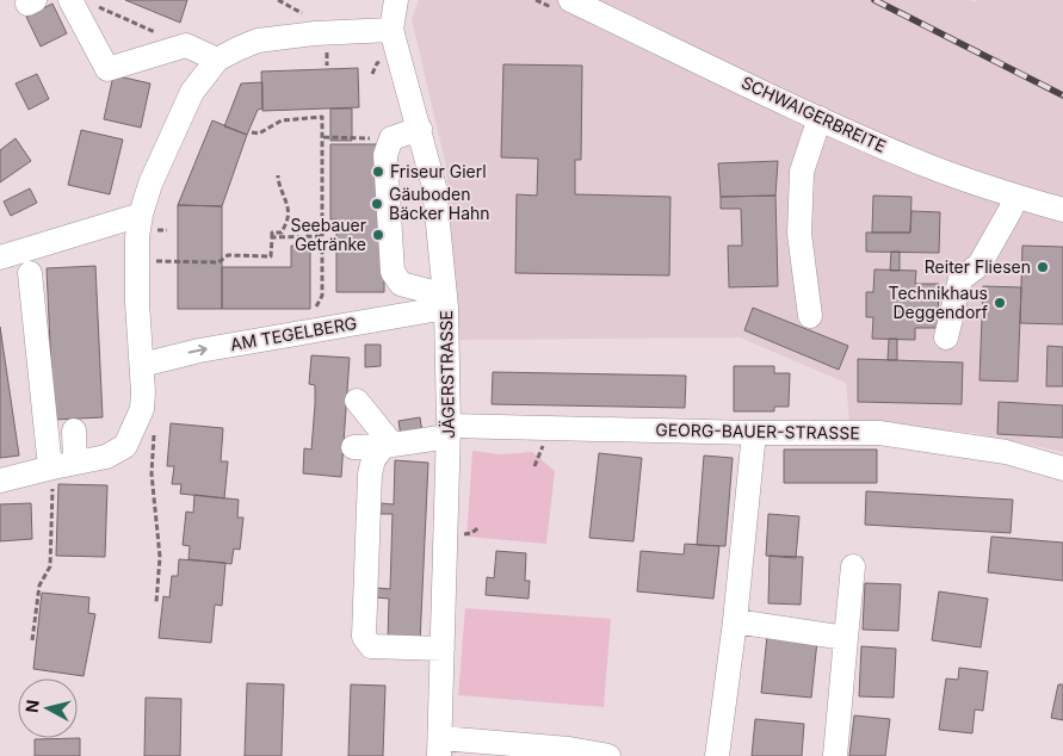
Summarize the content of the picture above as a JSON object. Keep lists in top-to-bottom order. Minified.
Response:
{"streets":{"street":["SCHWAIGERBREITE","AM TEGELBERG","JÄGERSTRASSE","GEORG-BAUER-STRASSE"]},"crossings":[["AM TEGELBERG","JÄGERSTRASSE"],["JÄGERSTRASSE","GEORG-BAUER-STRASSE"]],"one_way":["AM TEGELBERG"],"places":["Friseur Gierl","Gäuboden Bäcker Hahn","Seebauer Getränke","Reiter Fliesen","Technikhaus Deggendorf"],"north":"left"}
